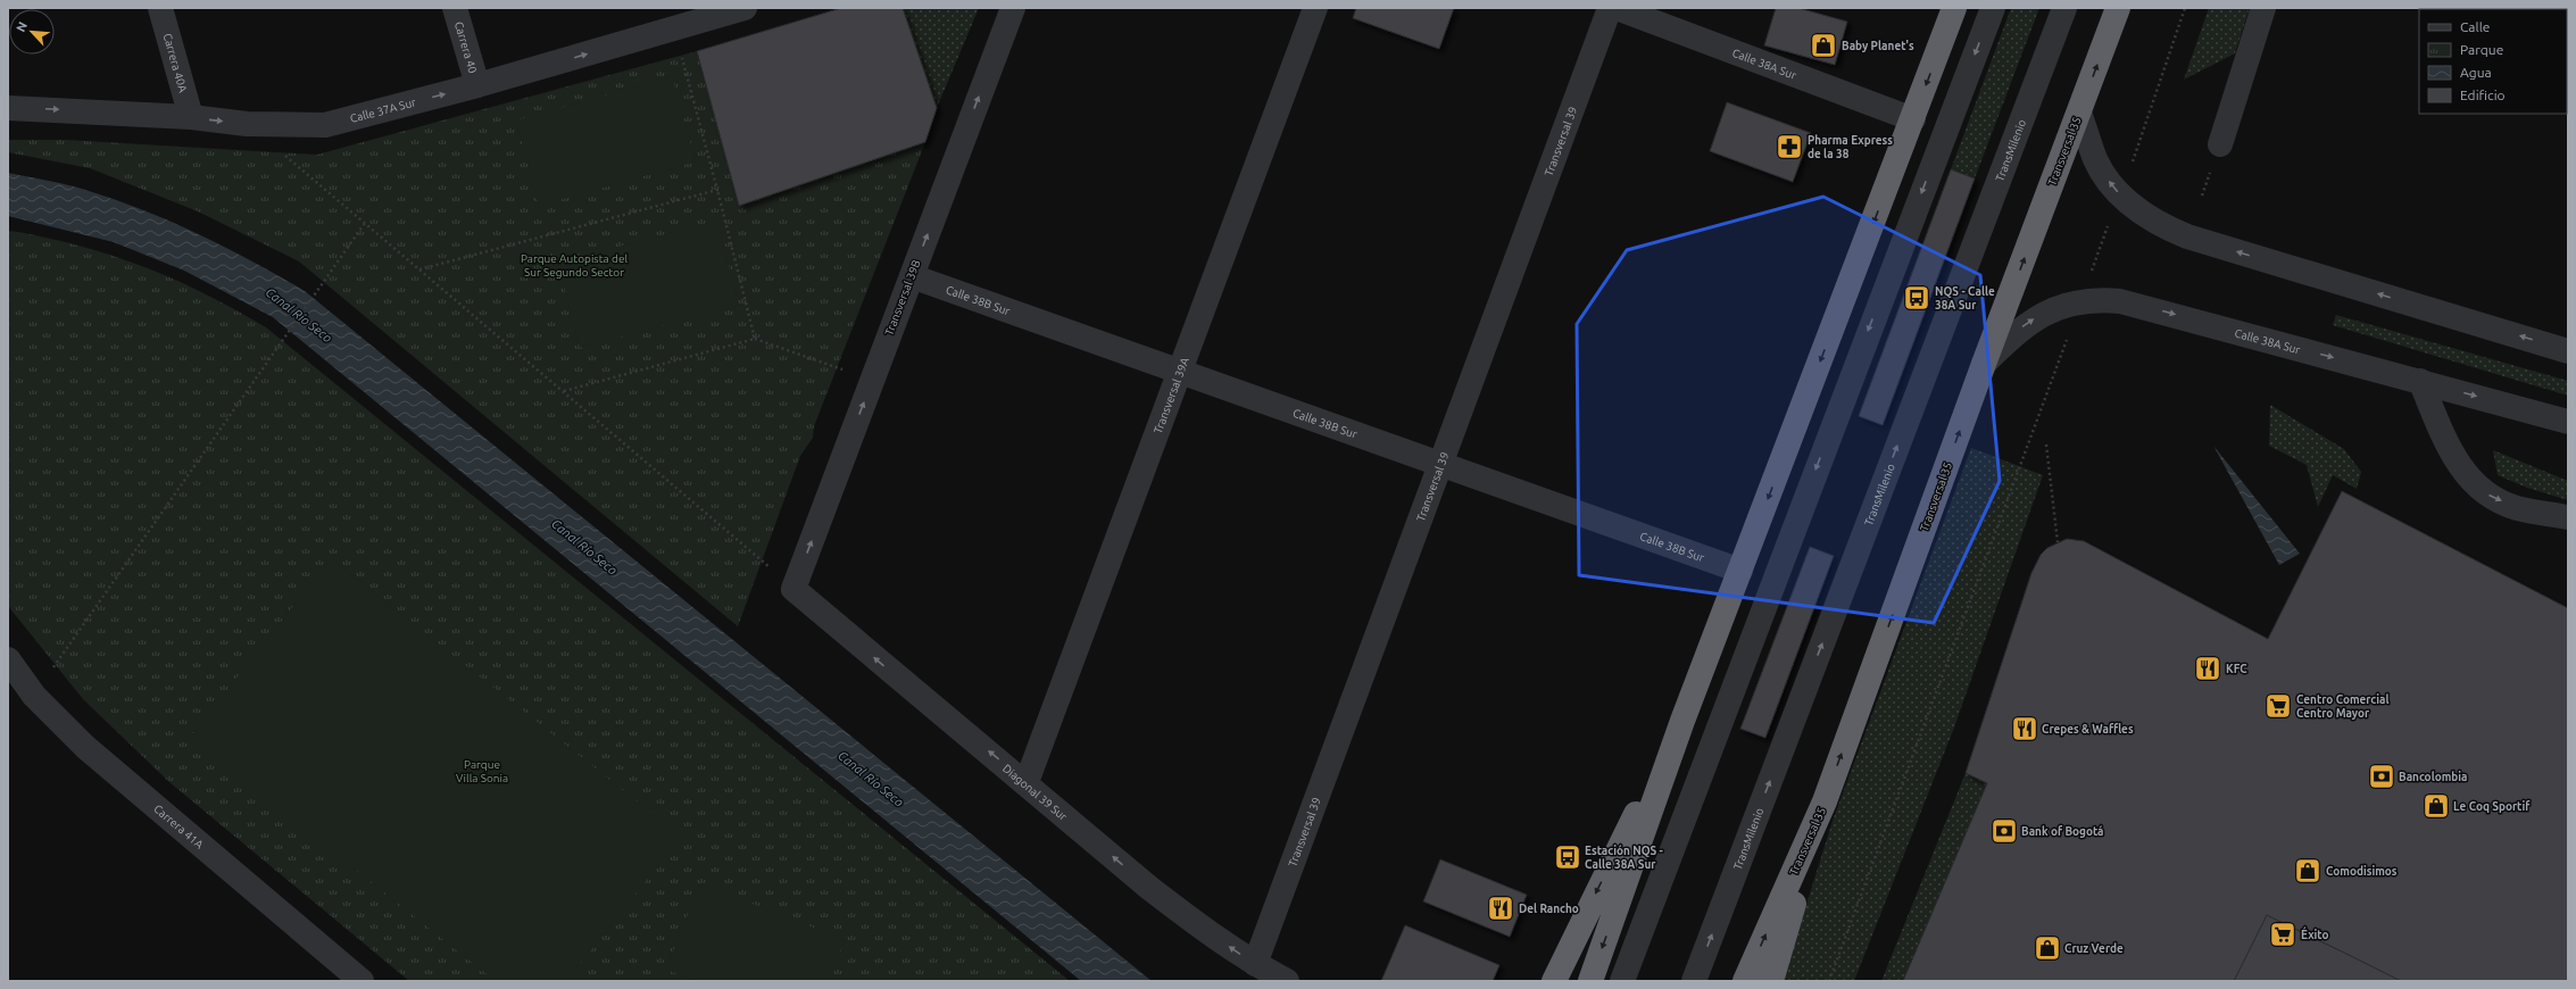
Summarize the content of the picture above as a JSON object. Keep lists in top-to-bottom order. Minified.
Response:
{"streets":{"highway":["Transversal 35"],"street":["Carrera 40","Carrera 40A","Calle 38A Sur","Calle 37A Sur","Transversal 39","TransMilenio","Transversal 39B","Calle 38B Sur","Transversal 39A","Diagonal 39 Sur","Carrera 41A"]},"crossings":[["Carrera 40","Calle 37A Sur"],["Carrera 40A","Calle 37A Sur"],["Calle 38A Sur","Transversal 35"],["Transversal 39","Calle 38B Sur"],["Transversal 39","Diagonal 39 Sur"],["Transversal 39B","Calle 38B Sur"],["Transversal 39B","Diagonal 39 Sur"],["Calle 38B Sur","Transversal 39A"],["Transversal 39A","Diagonal 39 Sur"]],"one_way":["Calle 38A Sur","Calle 37A Sur","Transversal 39B","Diagonal 39 Sur"],"water":["Canal Río Seco"],"parks":["Parque Autopista del Sur Segundo Sector","Parque Villa Sonia"],"places":{"shop":["Baby Planet's","Le Coq Sportif","Comodisimos","Cruz Verde"],"pharmacy":["Pharma Express de la 38"],"bus stop":["NQS - Calle 38A Sur","Estación NQS - Calle 38A Sur"],"restaurant":["KFC","Crepes & Waffles","Del Rancho"],"supermarket":["Centro Comercial Centro Mayor","Éxito"],"bank":["Bancolombia","Bank of Bogotá"]},"legend":["Calle","Parque","Agua","Edificio"],"north":"top left"}
